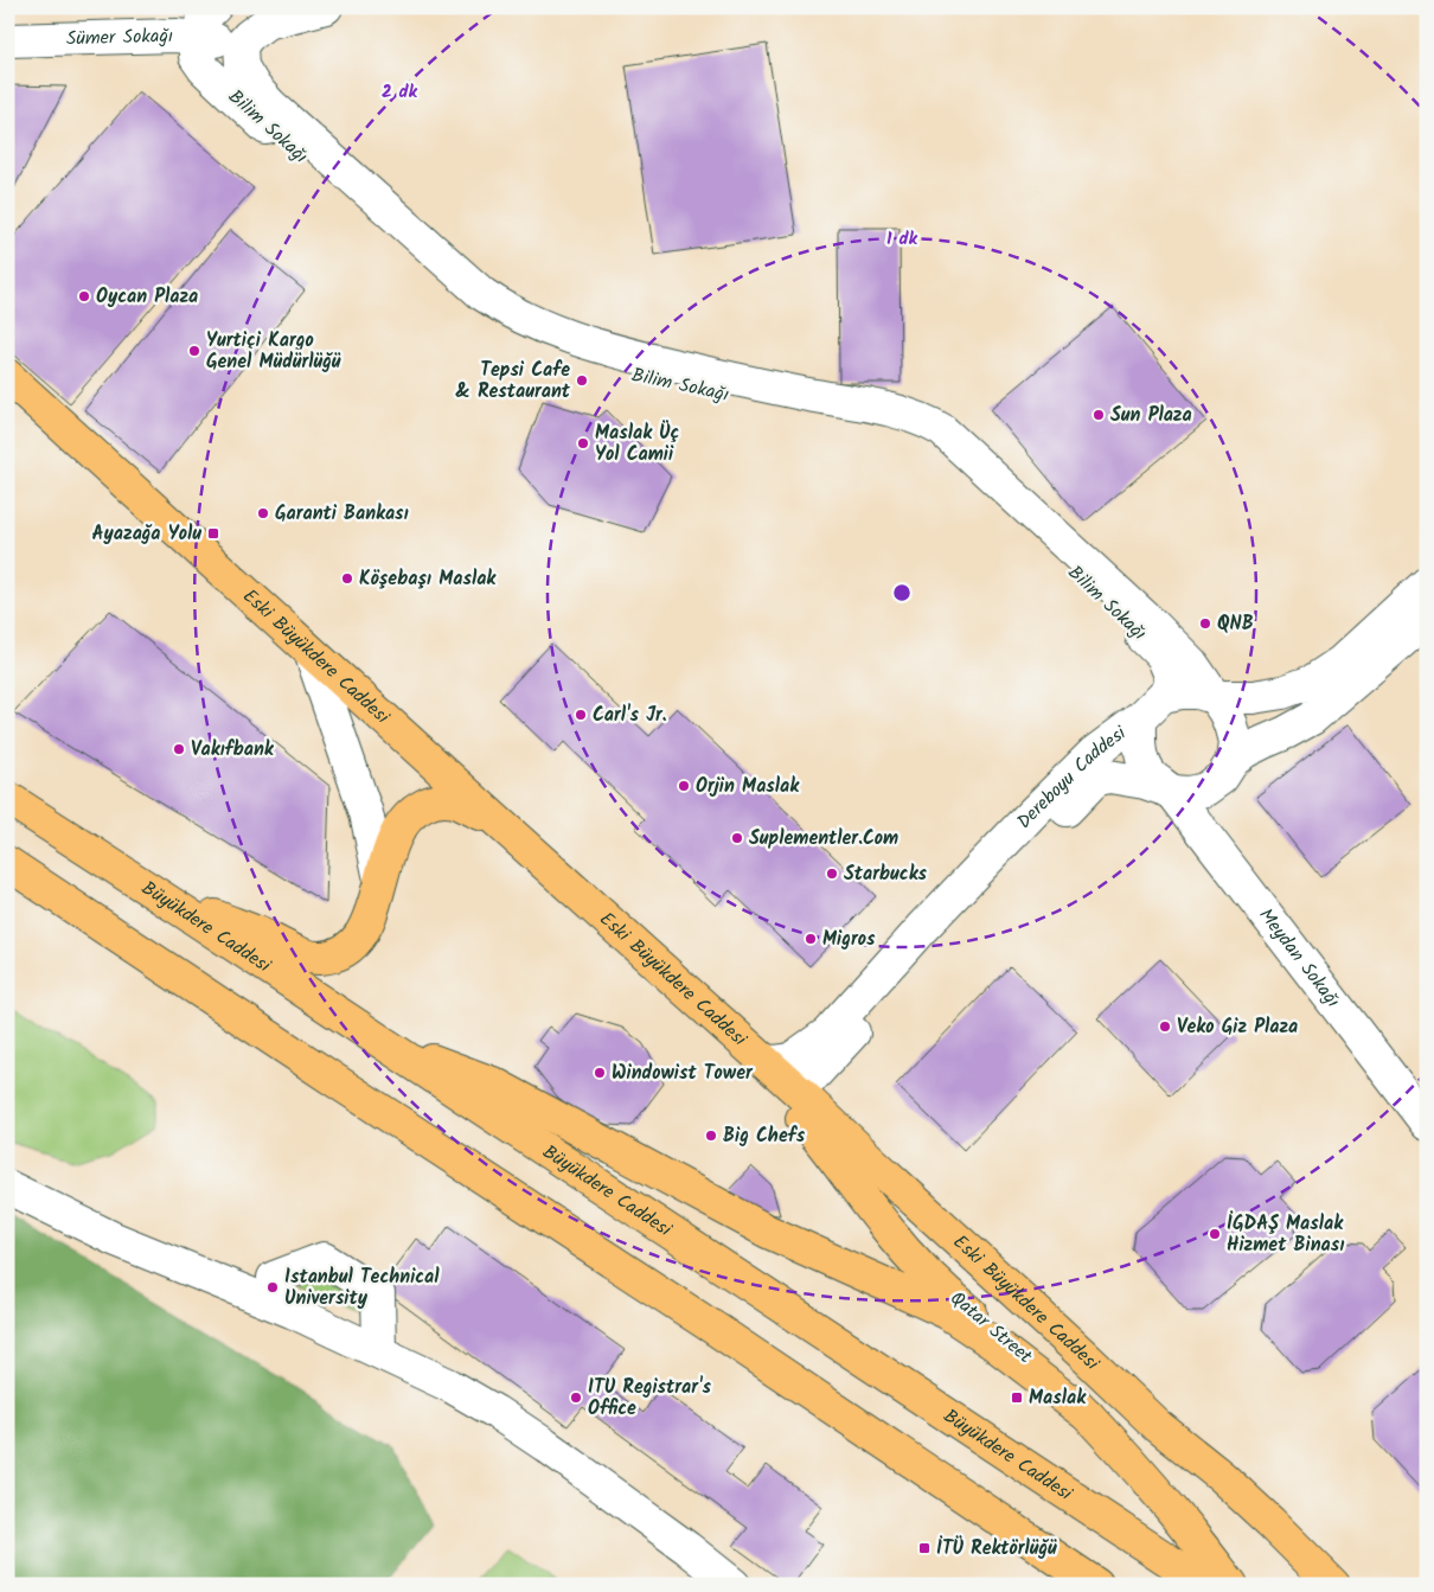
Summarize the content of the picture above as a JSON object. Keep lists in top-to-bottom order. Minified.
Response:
{"streets":{"main road":["Eski Büyükdere Caddesi","Büyükdere Caddesi","Qatar Street"],"street":["Sümer Sokağı","Bilim Sokağı","Dereboyu Caddesi","Meydan Sokağı"]},"crossings":[["Sümer Sokağı","Bilim Sokağı"],["Bilim Sokağı","Dereboyu Caddesi"],["Bilim Sokağı","Meydan Sokağı"],["Eski Büyükdere Caddesi","Dereboyu Caddesi"],["Eski Büyükdere Caddesi","Qatar Street"],["Dereboyu Caddesi","Meydan Sokağı"],["Dereboyu Caddesi","Qatar Street"]],"places":{"other":["Oycan Plaza","Yurtiçi Kargo Genel Müdürlüğü","Tepsi Cafe & Restaurant","Sun Plaza","Maslak Üç Yol Camii","Garanti Bankası","Köşebaşı Maslak","QNB","Carl's Jr.","Vakıfbank","Orjin Maslak","Suplementler.Com","Starbucks","Migros","Veko Giz Plaza","Windowist Tower","Big Chefs","İGDAŞ Maslak Hizmet Binası","Istanbul Technical University","ITU Registrar's Office"],"transit":["Ayazağa Yolu","Maslak","İTÜ Rektörlüğü"]},"rings":["2 dk","1 dk"]}
